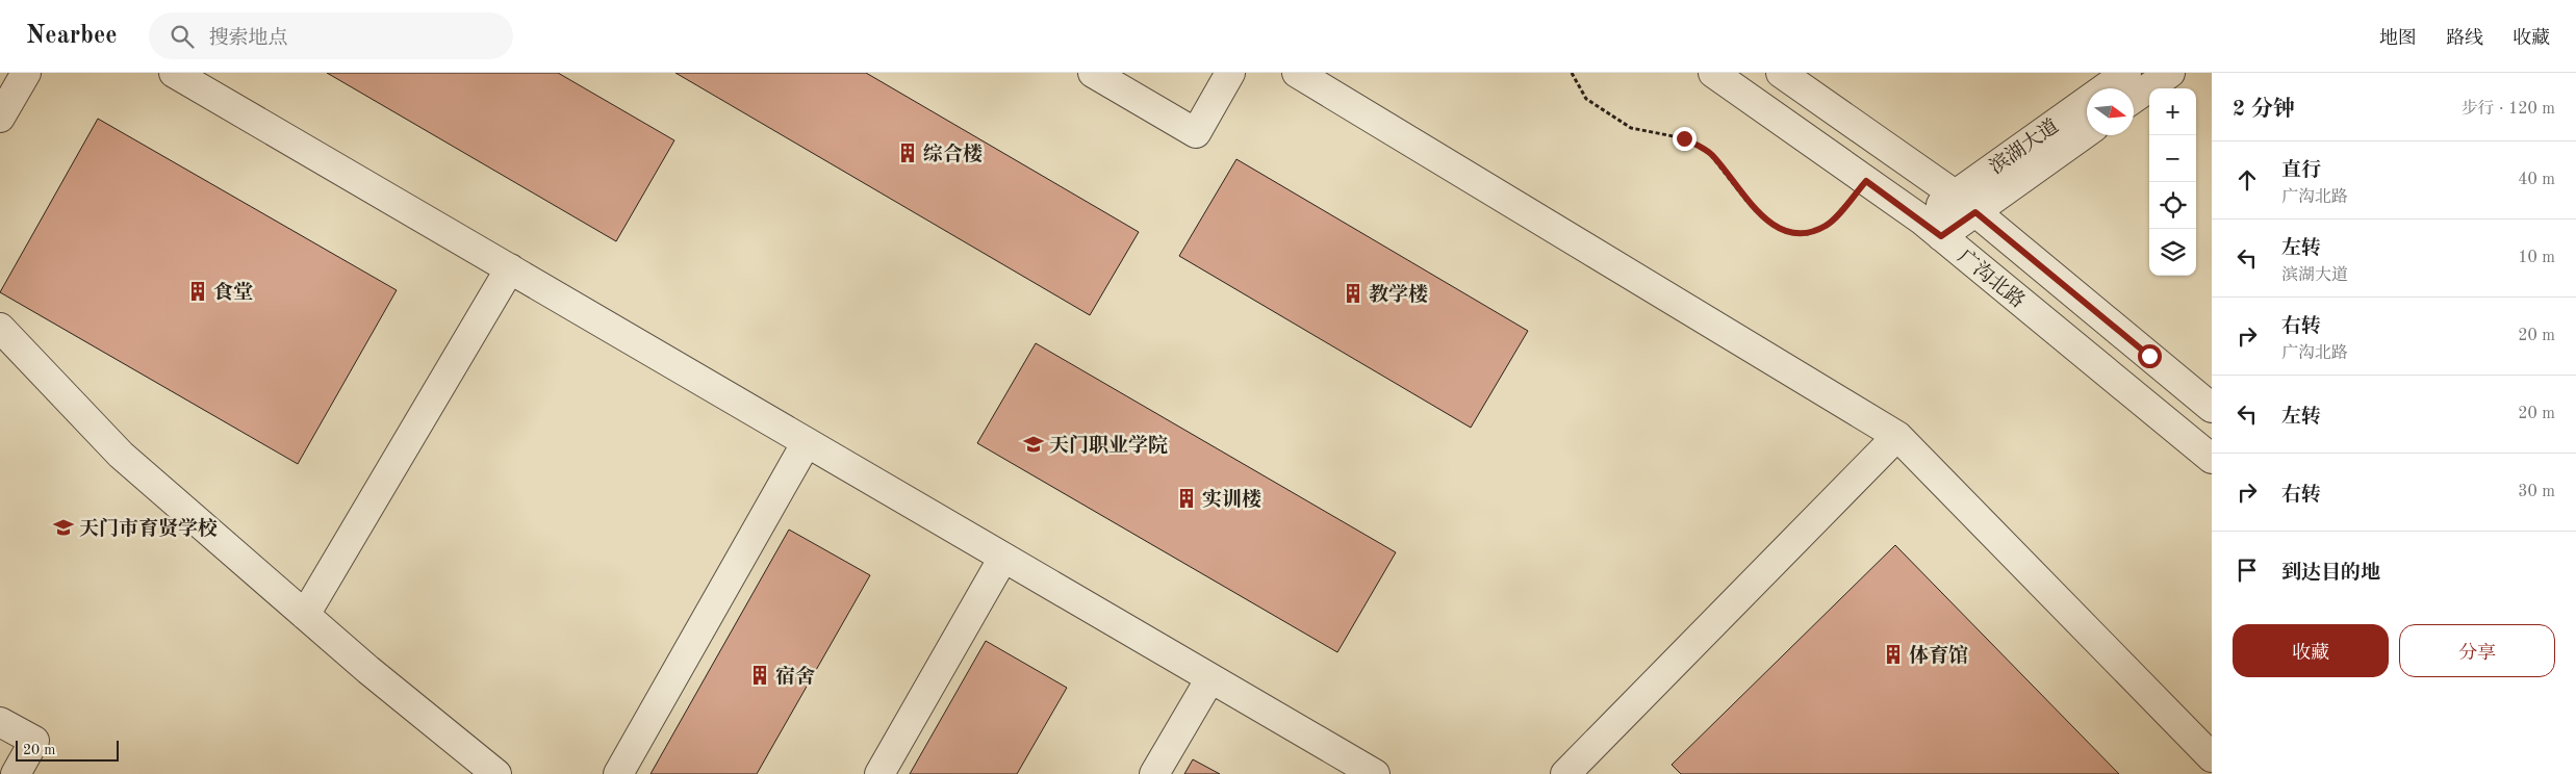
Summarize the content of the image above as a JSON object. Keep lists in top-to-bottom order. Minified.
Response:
{"streets":{"street":["滨湖大道","广沟北路"]},"crossings":[["滨湖大道","广沟北路"]],"places":{"building":["综合楼","食堂","教学楼","实训楼","体育馆","宿舍"],"school or university":["天门职业学院","天门市育贤学校"]},"scale_bar":"20 m","north":"right","page":{"header":"Nearbee","search":"搜索地点","nav":["地图","路线","收藏"],"heading":["2 分钟","步行 · 120 m"],"map_buttons":["+","−"],"list":[["直行","广沟北路","40 m"],["左转","滨湖大道","10 m"],["右转","广沟北路","20 m"],["左转","20 m"],["右转","30 m"],"到达目的地"],"buttons":["收藏","分享"],"scale":"20 m"}}
